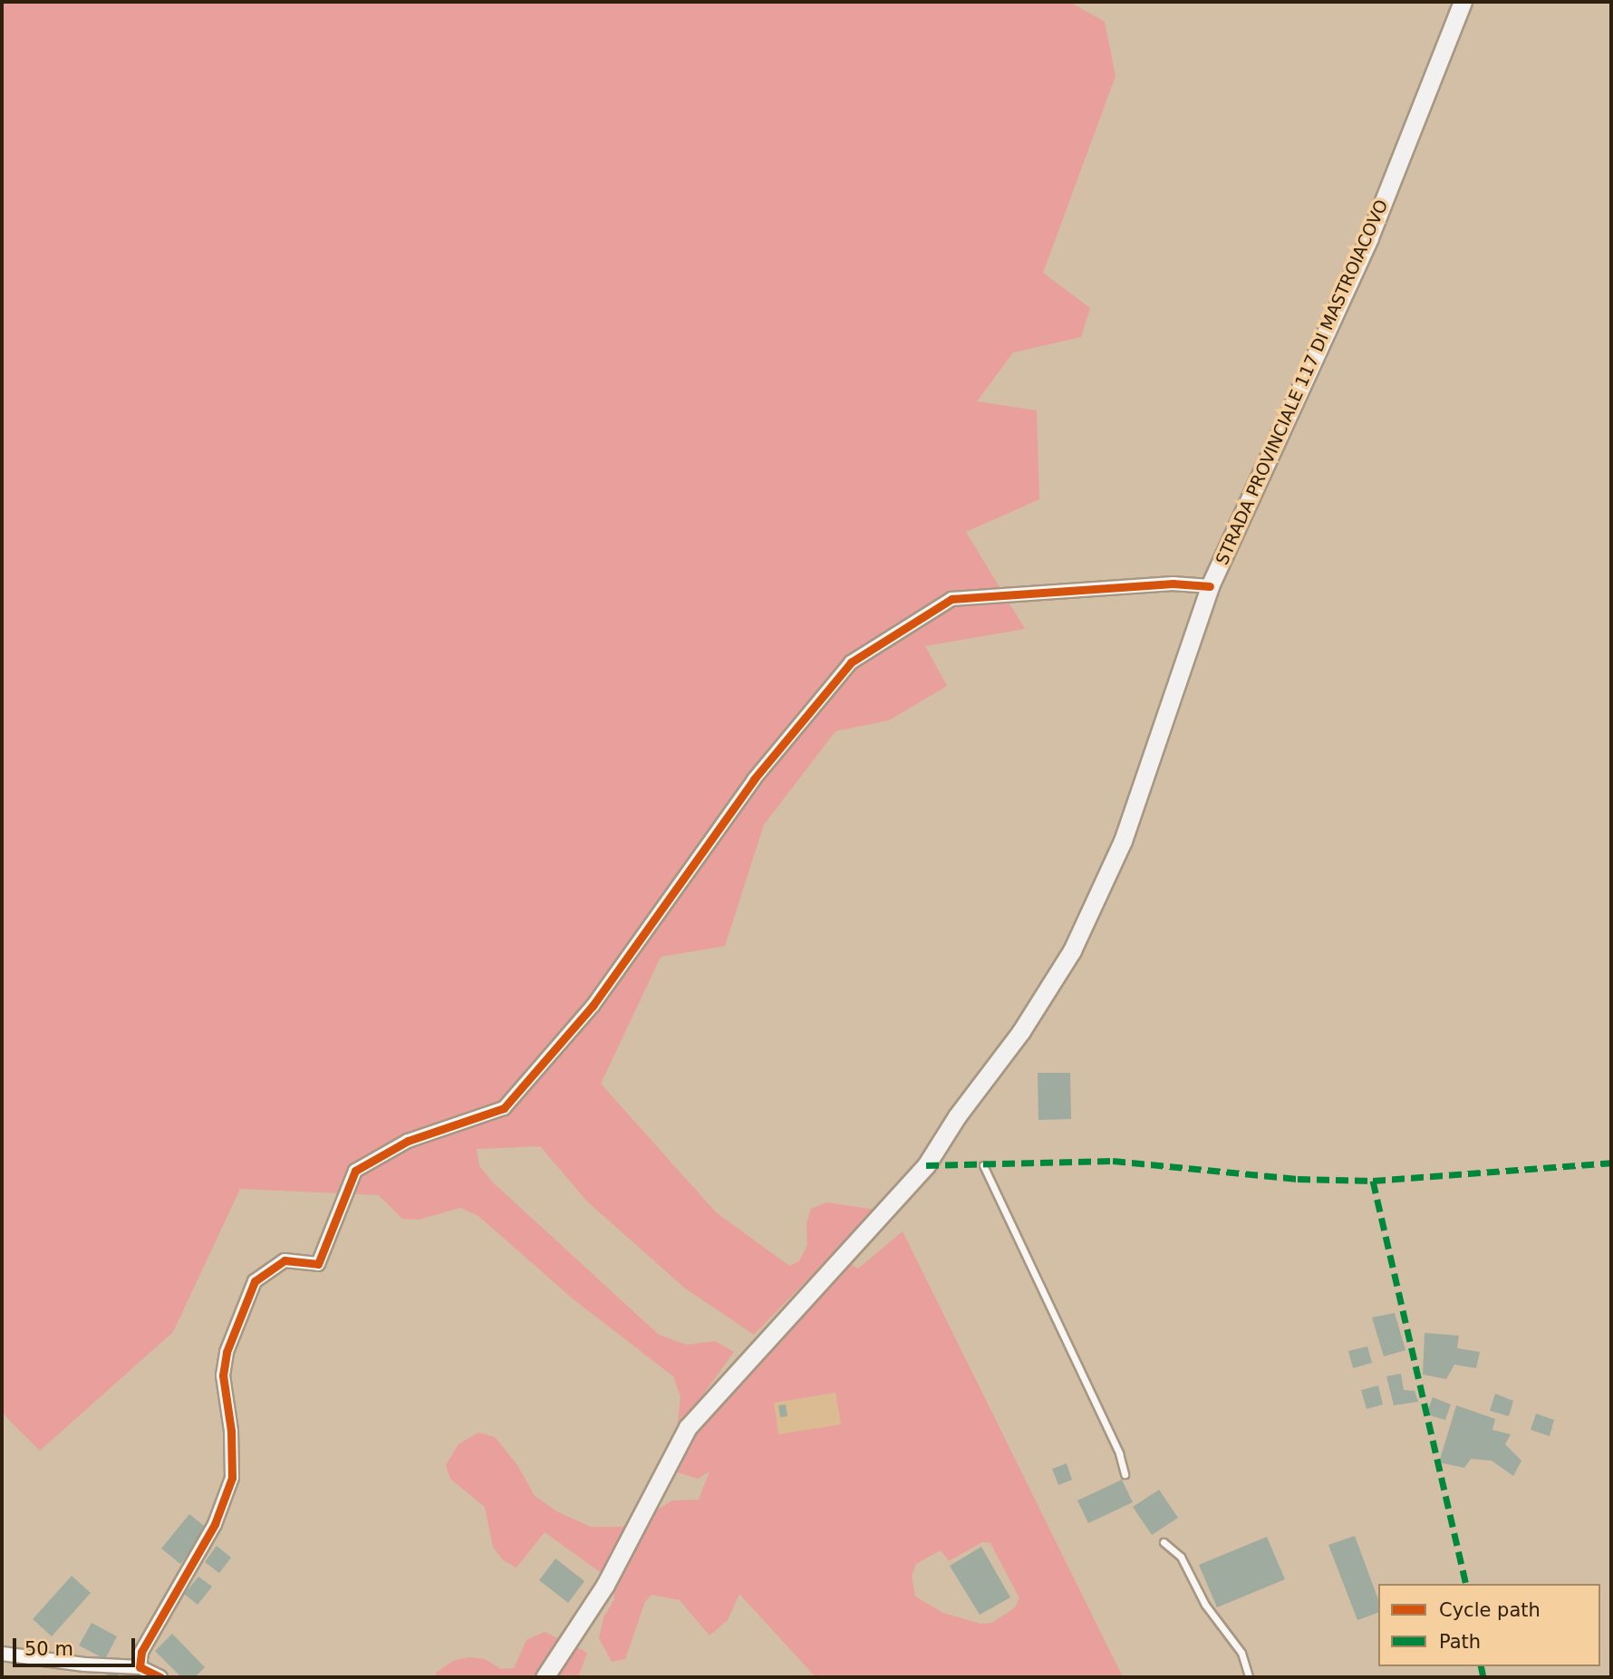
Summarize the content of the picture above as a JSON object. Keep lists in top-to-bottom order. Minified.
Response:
{"streets":{"main road":["STRADA PROVINCIALE 117 DI MASTROIACOVO"]},"legend":["Cycle path","Path"],"scale_bar":"50 m"}
